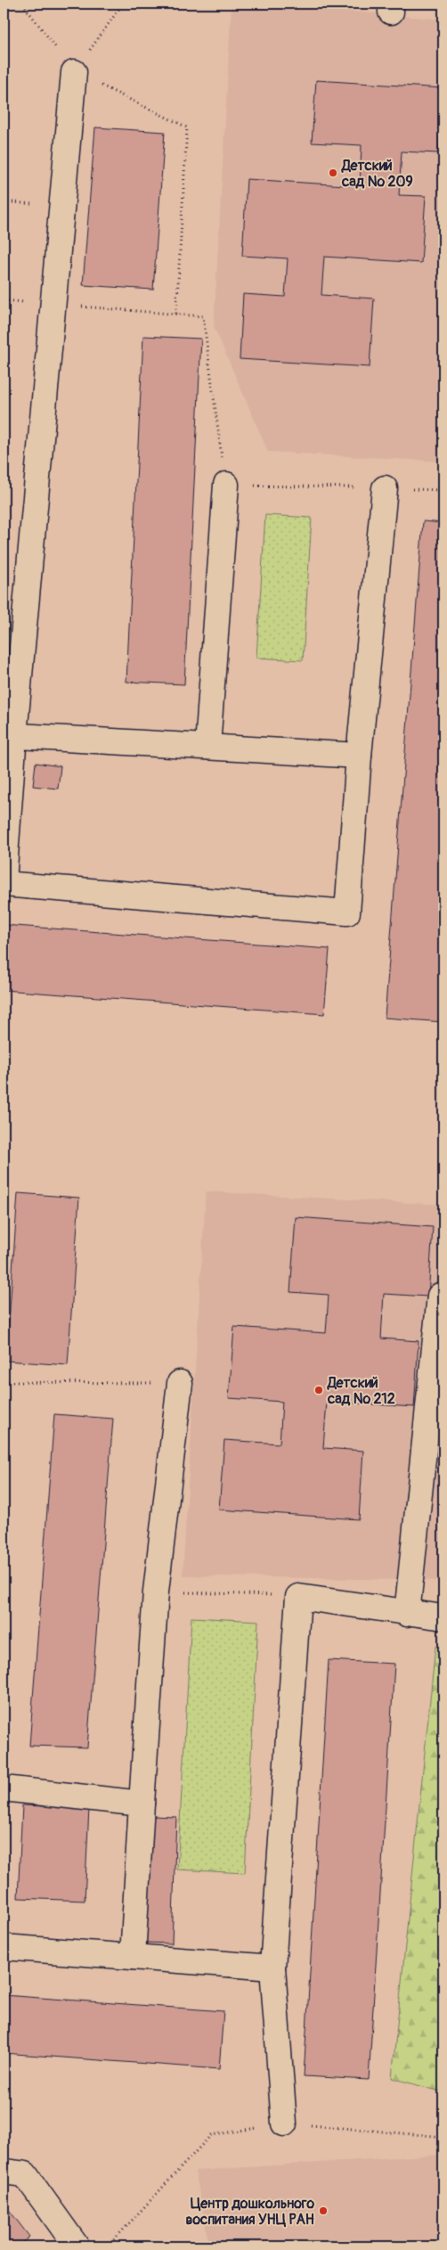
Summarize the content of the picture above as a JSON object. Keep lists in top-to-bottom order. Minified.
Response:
{"places":["Детский сад № 209","Детский сад № 212","Центр дошкольного воспитания УНЦ РАН"]}
